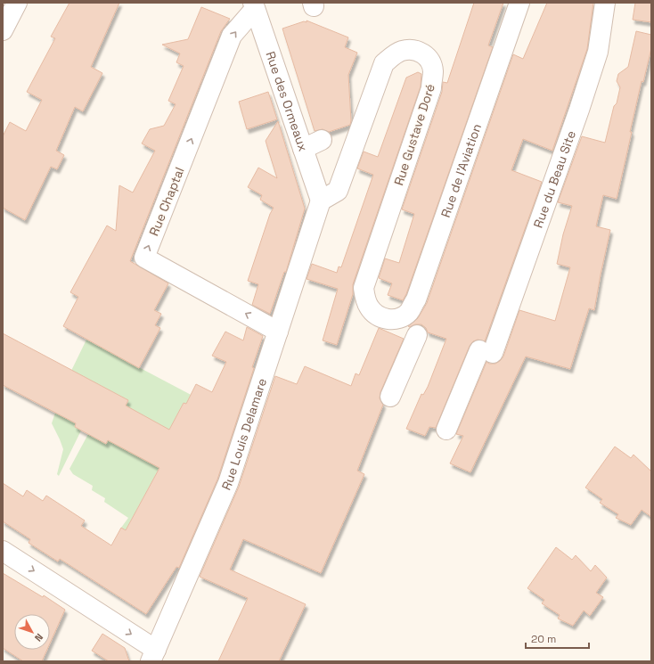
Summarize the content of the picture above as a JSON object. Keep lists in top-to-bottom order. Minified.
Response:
{"streets":{"street":["Rue des Ormeaux","Rue Gustave Doré","Rue de l'Aviation","Rue du Beau Site","Rue Chaptal","Rue Louis Delamare"]},"crossings":[["Rue des Ormeaux","Rue Gustave Doré"],["Rue des Ormeaux","Rue Chaptal"],["Rue des Ormeaux","Rue Louis Delamare"],["Rue Gustave Doré","Rue de l'Aviation"],["Rue Gustave Doré","Rue Louis Delamare"],["Rue Chaptal","Rue Louis Delamare"]],"scale_bar":"20 m","north":"bottom right"}
